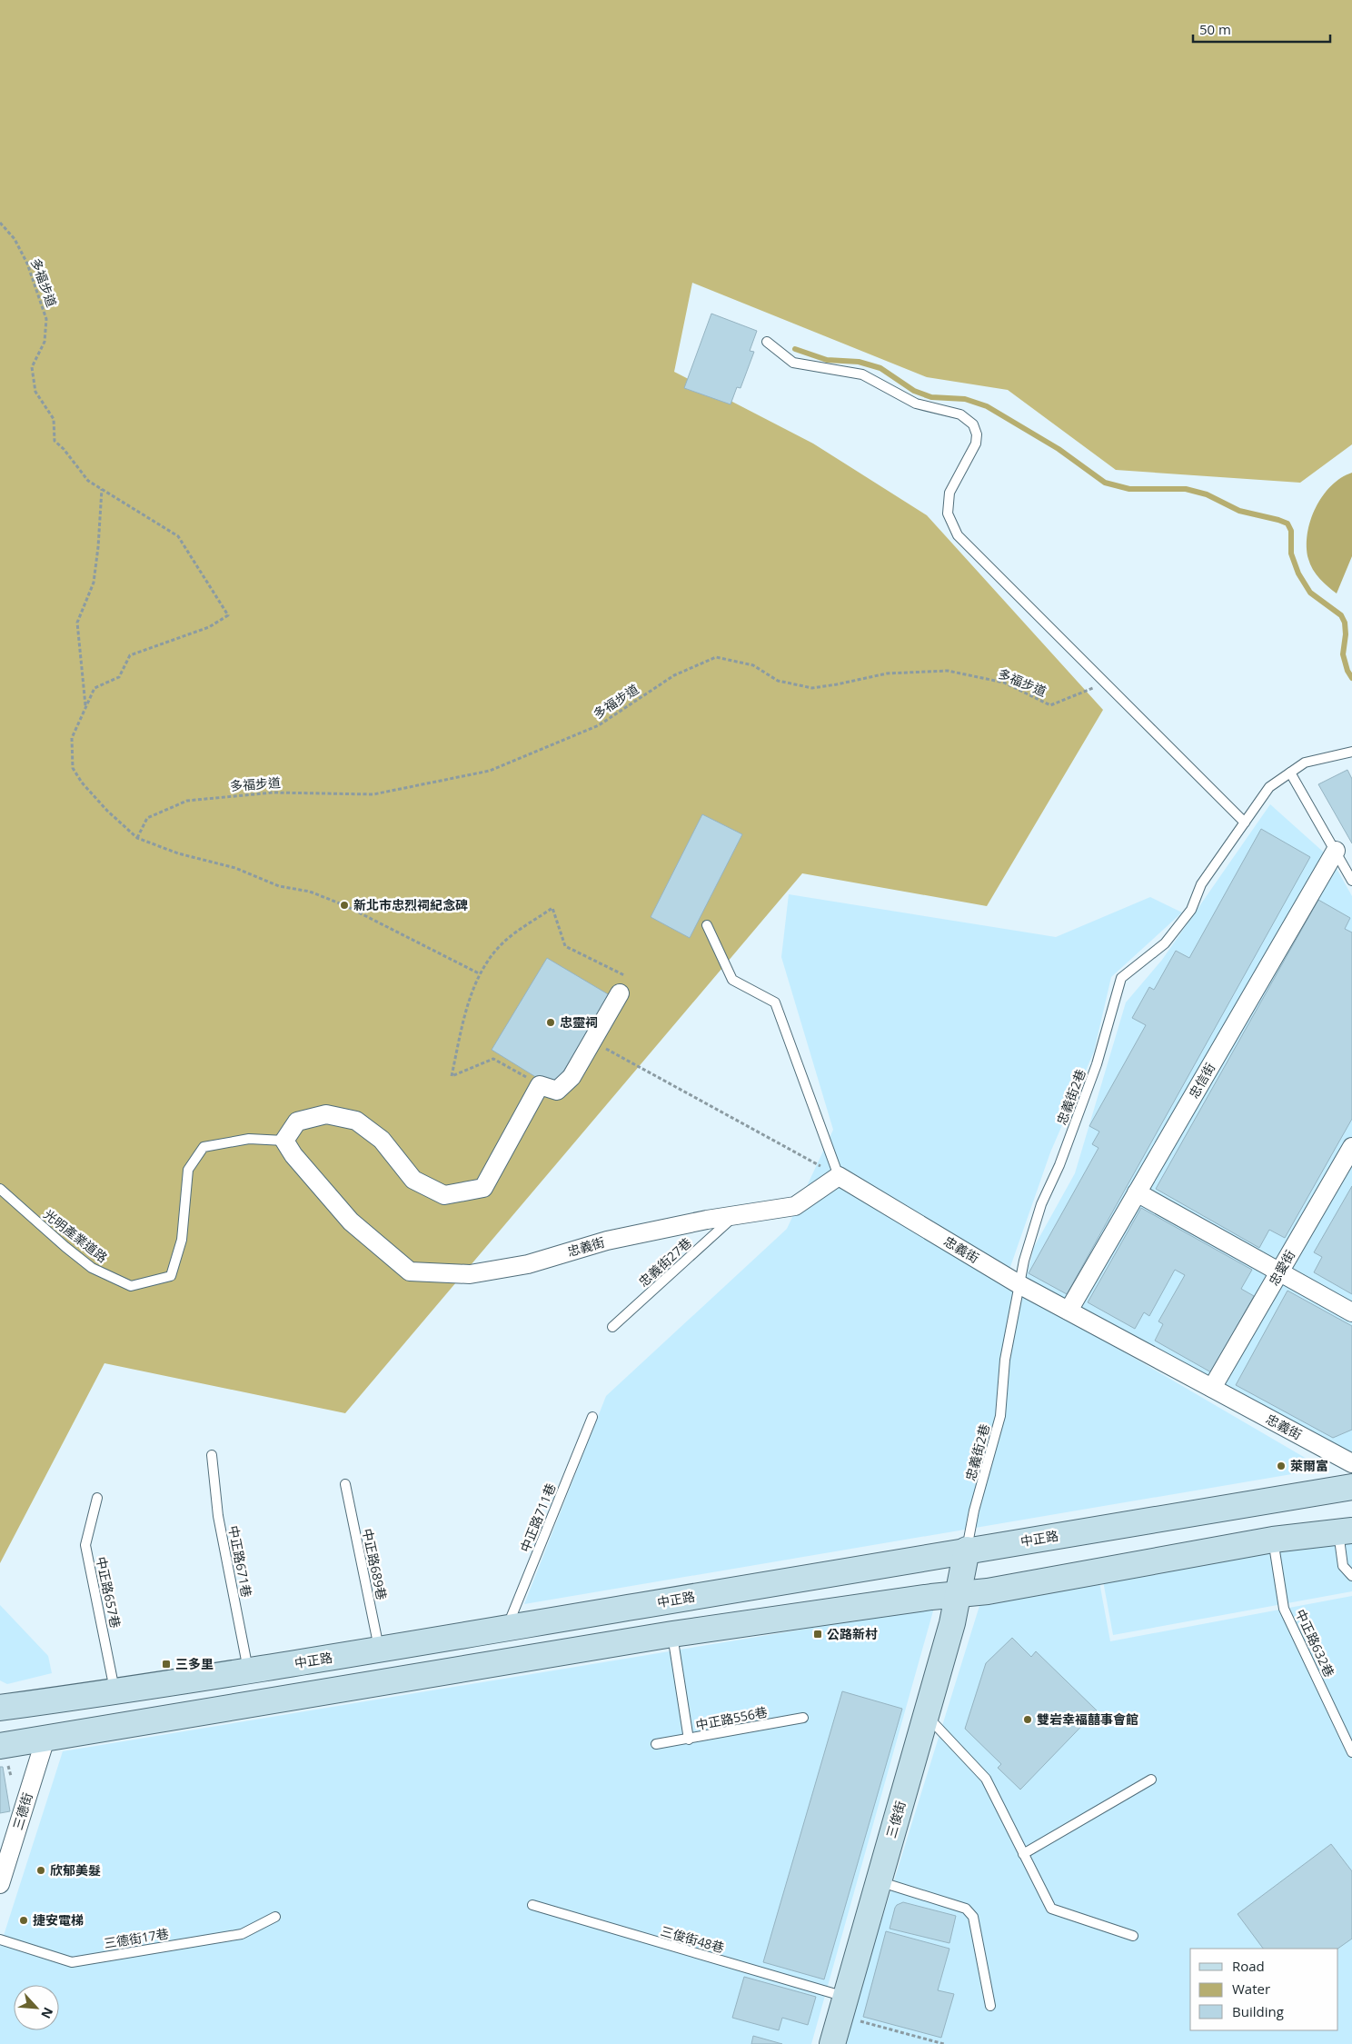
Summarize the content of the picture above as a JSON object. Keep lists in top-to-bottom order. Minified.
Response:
{"streets":{"main road":["中正路","三俊街"],"street":["忠信街","忠義街","忠愛街","三德街"],"lane":["忠義街2巷","光明產業道路","忠義街27巷","中正路711巷","中正路671巷","中正路689巷","中正路657巷","中正路632巷","中正路556巷","三德街17巷","三俊街48巷"],"path":["多福步道"]},"crossings":[["忠信街","忠義街"],["忠義街2巷","忠義街"],["忠義街2巷","中正路"],["忠義街2巷","三俊街"],["光明產業道路","忠義街"],["忠義街","忠義街27巷"],["忠義街","忠愛街"],["中正路711巷","中正路"],["中正路","中正路671巷"],["中正路","中正路689巷"],["中正路","中正路657巷"],["中正路","三俊街"],["三俊街","三俊街48巷"]],"places":{"other":["新北市忠烈祠紀念碑","忠靈祠","萊爾富","雙岩幸福囍事會館","欣郁美髮","捷安電梯"],"transit":["公路新村","三多里"]},"legend":["Road","Water","Building"],"scale_bar":"50 m","north":"bottom right"}
